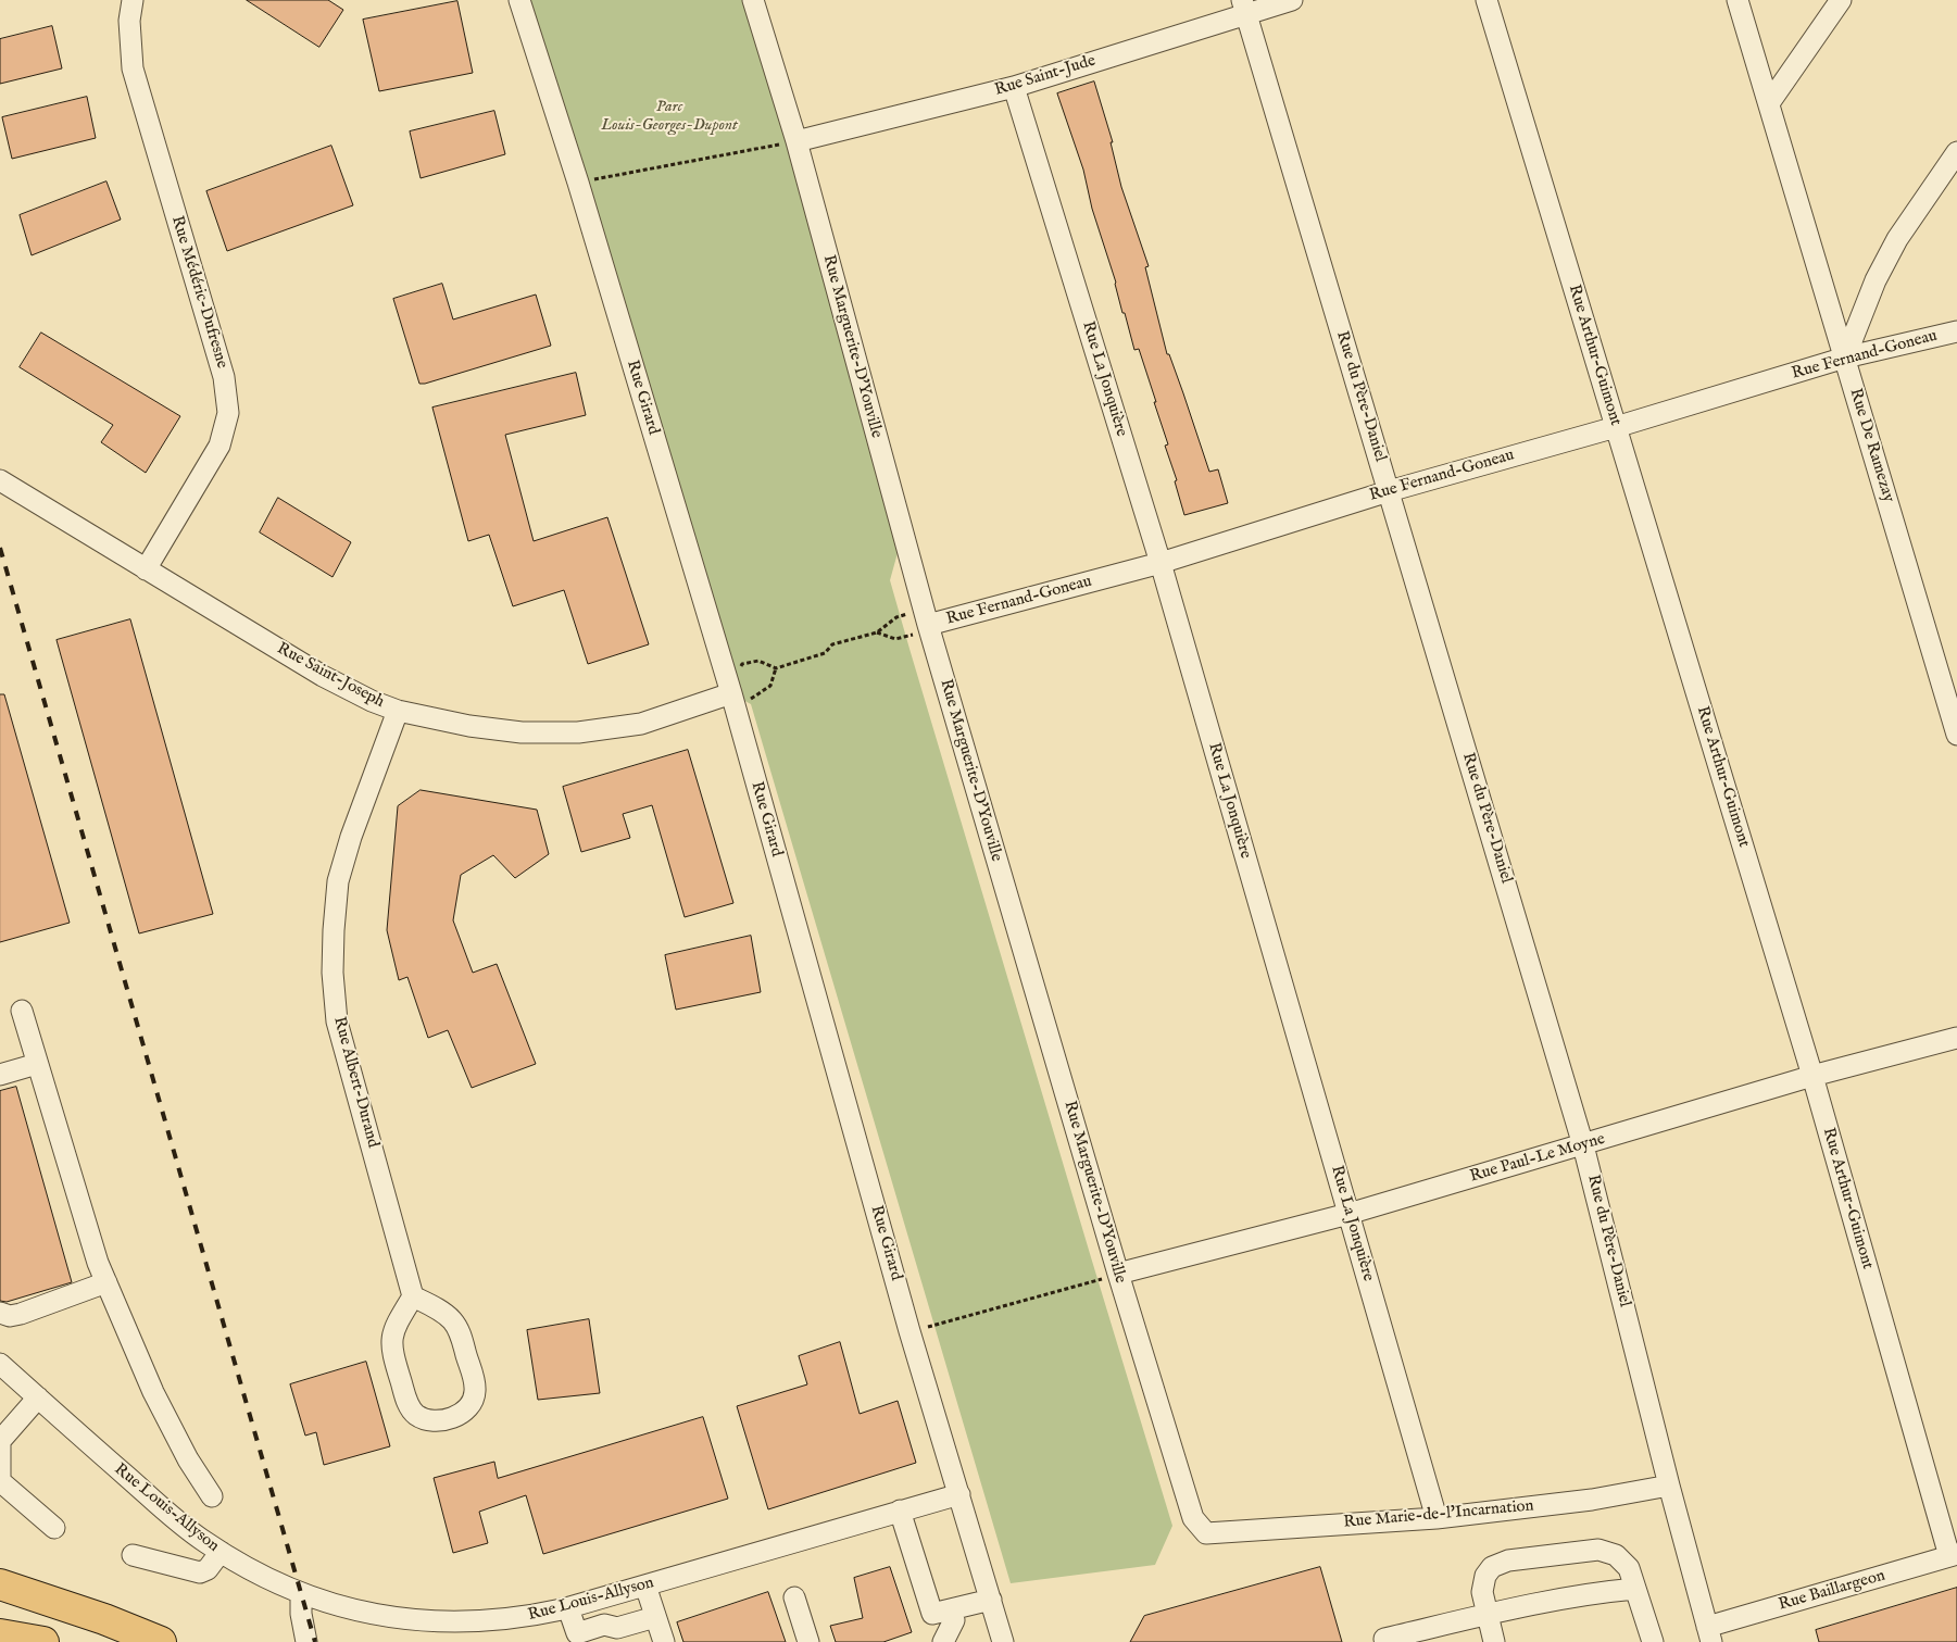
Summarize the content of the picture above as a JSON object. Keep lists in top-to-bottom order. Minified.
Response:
{"streets":{"street":["Rue Saint-Jude","Rue Médéric-Dufresne","Rue Marguerite-D'Youville","Rue Arthur-Guimont","Rue Fernand-Goneau","Rue La Jonquière","Rue du Père-Daniel","Rue Girard","Rue De Ramezay","Rue Saint-Joseph","Rue Albert-Durand","Rue Paul-Le Moyne","Rue Louis-Allyson","Rue Marie-de-l'Incarnation","Rue Baillargeon"]},"crossings":[["Rue Saint-Jude","Rue Marguerite-D'Youville"],["Rue Saint-Jude","Rue La Jonquière"],["Rue Saint-Jude","Rue du Père-Daniel"],["Rue Médéric-Dufresne","Rue Saint-Joseph"],["Rue Marguerite-D'Youville","Rue Fernand-Goneau"],["Rue Marguerite-D'Youville","Rue Paul-Le Moyne"],["Rue Marguerite-D'Youville","Rue Marie-de-l'Incarnation"],["Rue Arthur-Guimont","Rue Fernand-Goneau"],["Rue Arthur-Guimont","Rue Paul-Le Moyne"],["Rue Arthur-Guimont","Rue Baillargeon"],["Rue Fernand-Goneau","Rue La Jonquière"],["Rue Fernand-Goneau","Rue du Père-Daniel"],["Rue Fernand-Goneau","Rue De Ramezay"],["Rue La Jonquière","Rue Paul-Le Moyne"],["Rue La Jonquière","Rue Marie-de-l'Incarnation"],["Rue du Père-Daniel","Rue Paul-Le Moyne"],["Rue du Père-Daniel","Rue Marie-de-l'Incarnation"],["Rue du Père-Daniel","Rue Baillargeon"],["Rue Girard","Rue Saint-Joseph"],["Rue Girard","Rue Louis-Allyson"],["Rue Saint-Joseph","Rue Albert-Durand"]],"parks":["Parc Louis-Georges-Dupont"]}
